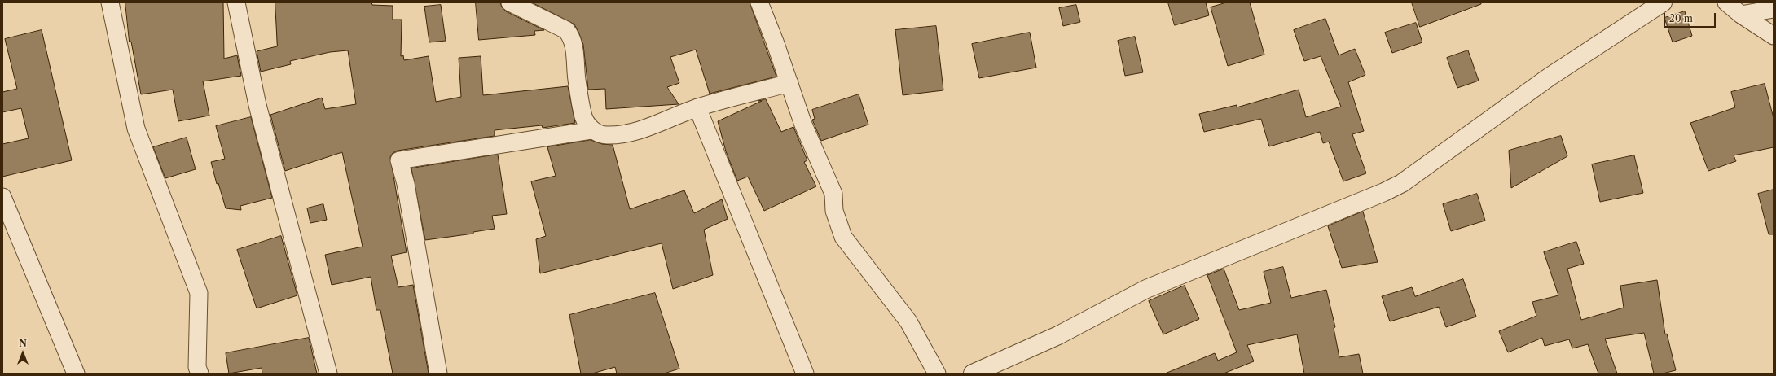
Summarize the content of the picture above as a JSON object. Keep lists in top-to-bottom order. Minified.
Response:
{"scale_bar":"20 m","north":"top"}
